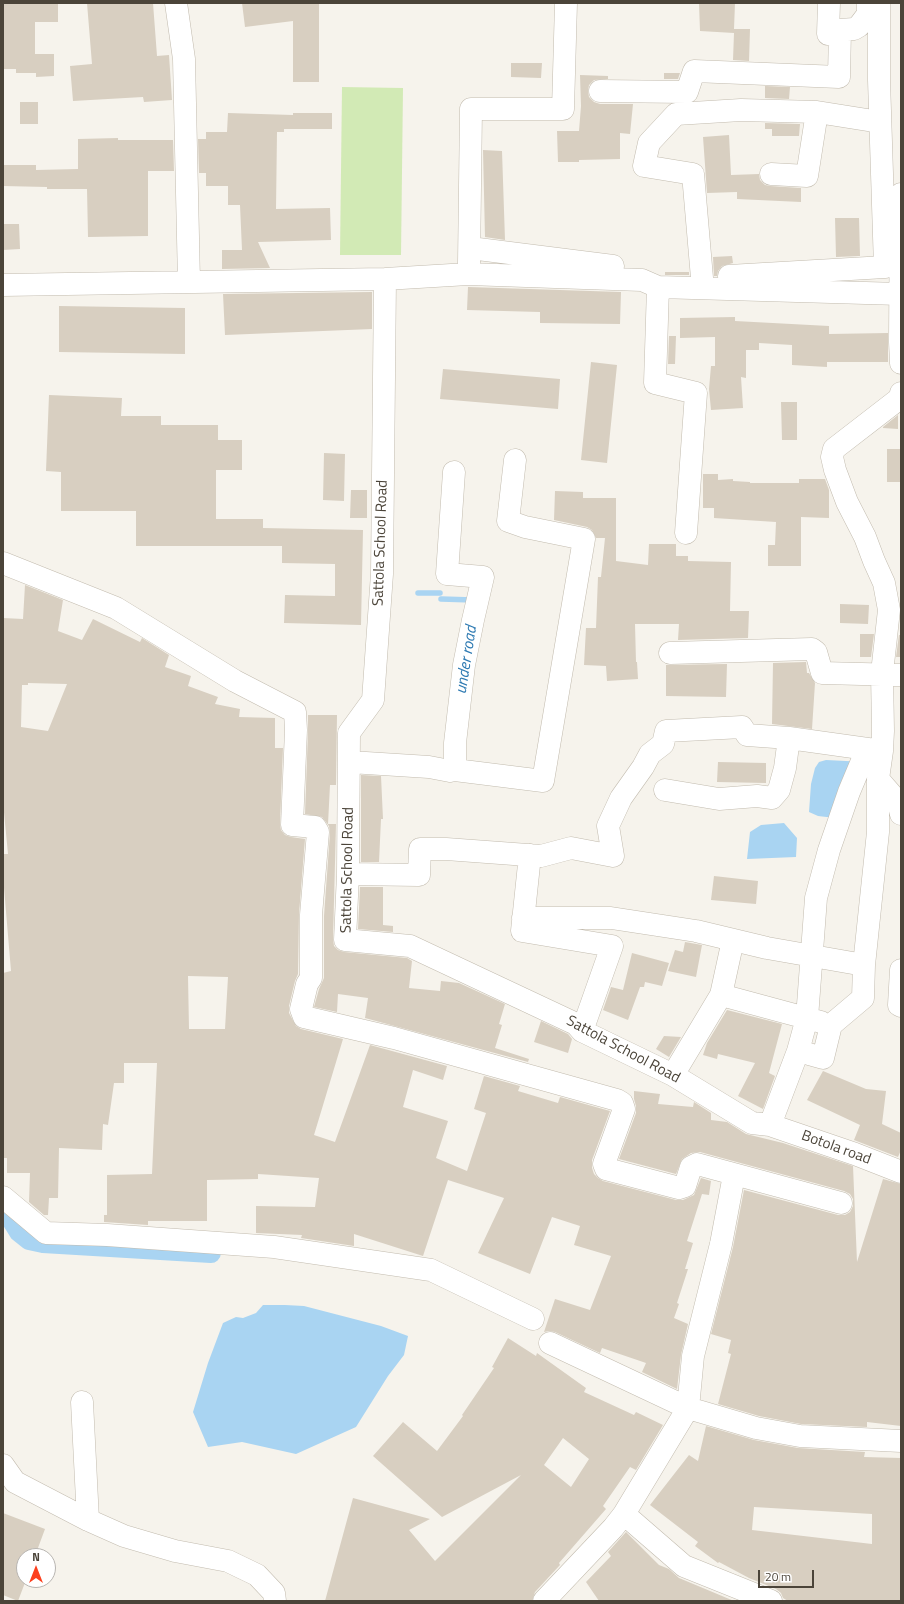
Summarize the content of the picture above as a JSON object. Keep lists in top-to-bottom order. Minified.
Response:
{"streets":{"street":["Sattola School Road","Botola road"]},"crossings":[["Sattola School Road","Botola road"]],"water":["under road"],"scale_bar":"20 m","north":"top"}
